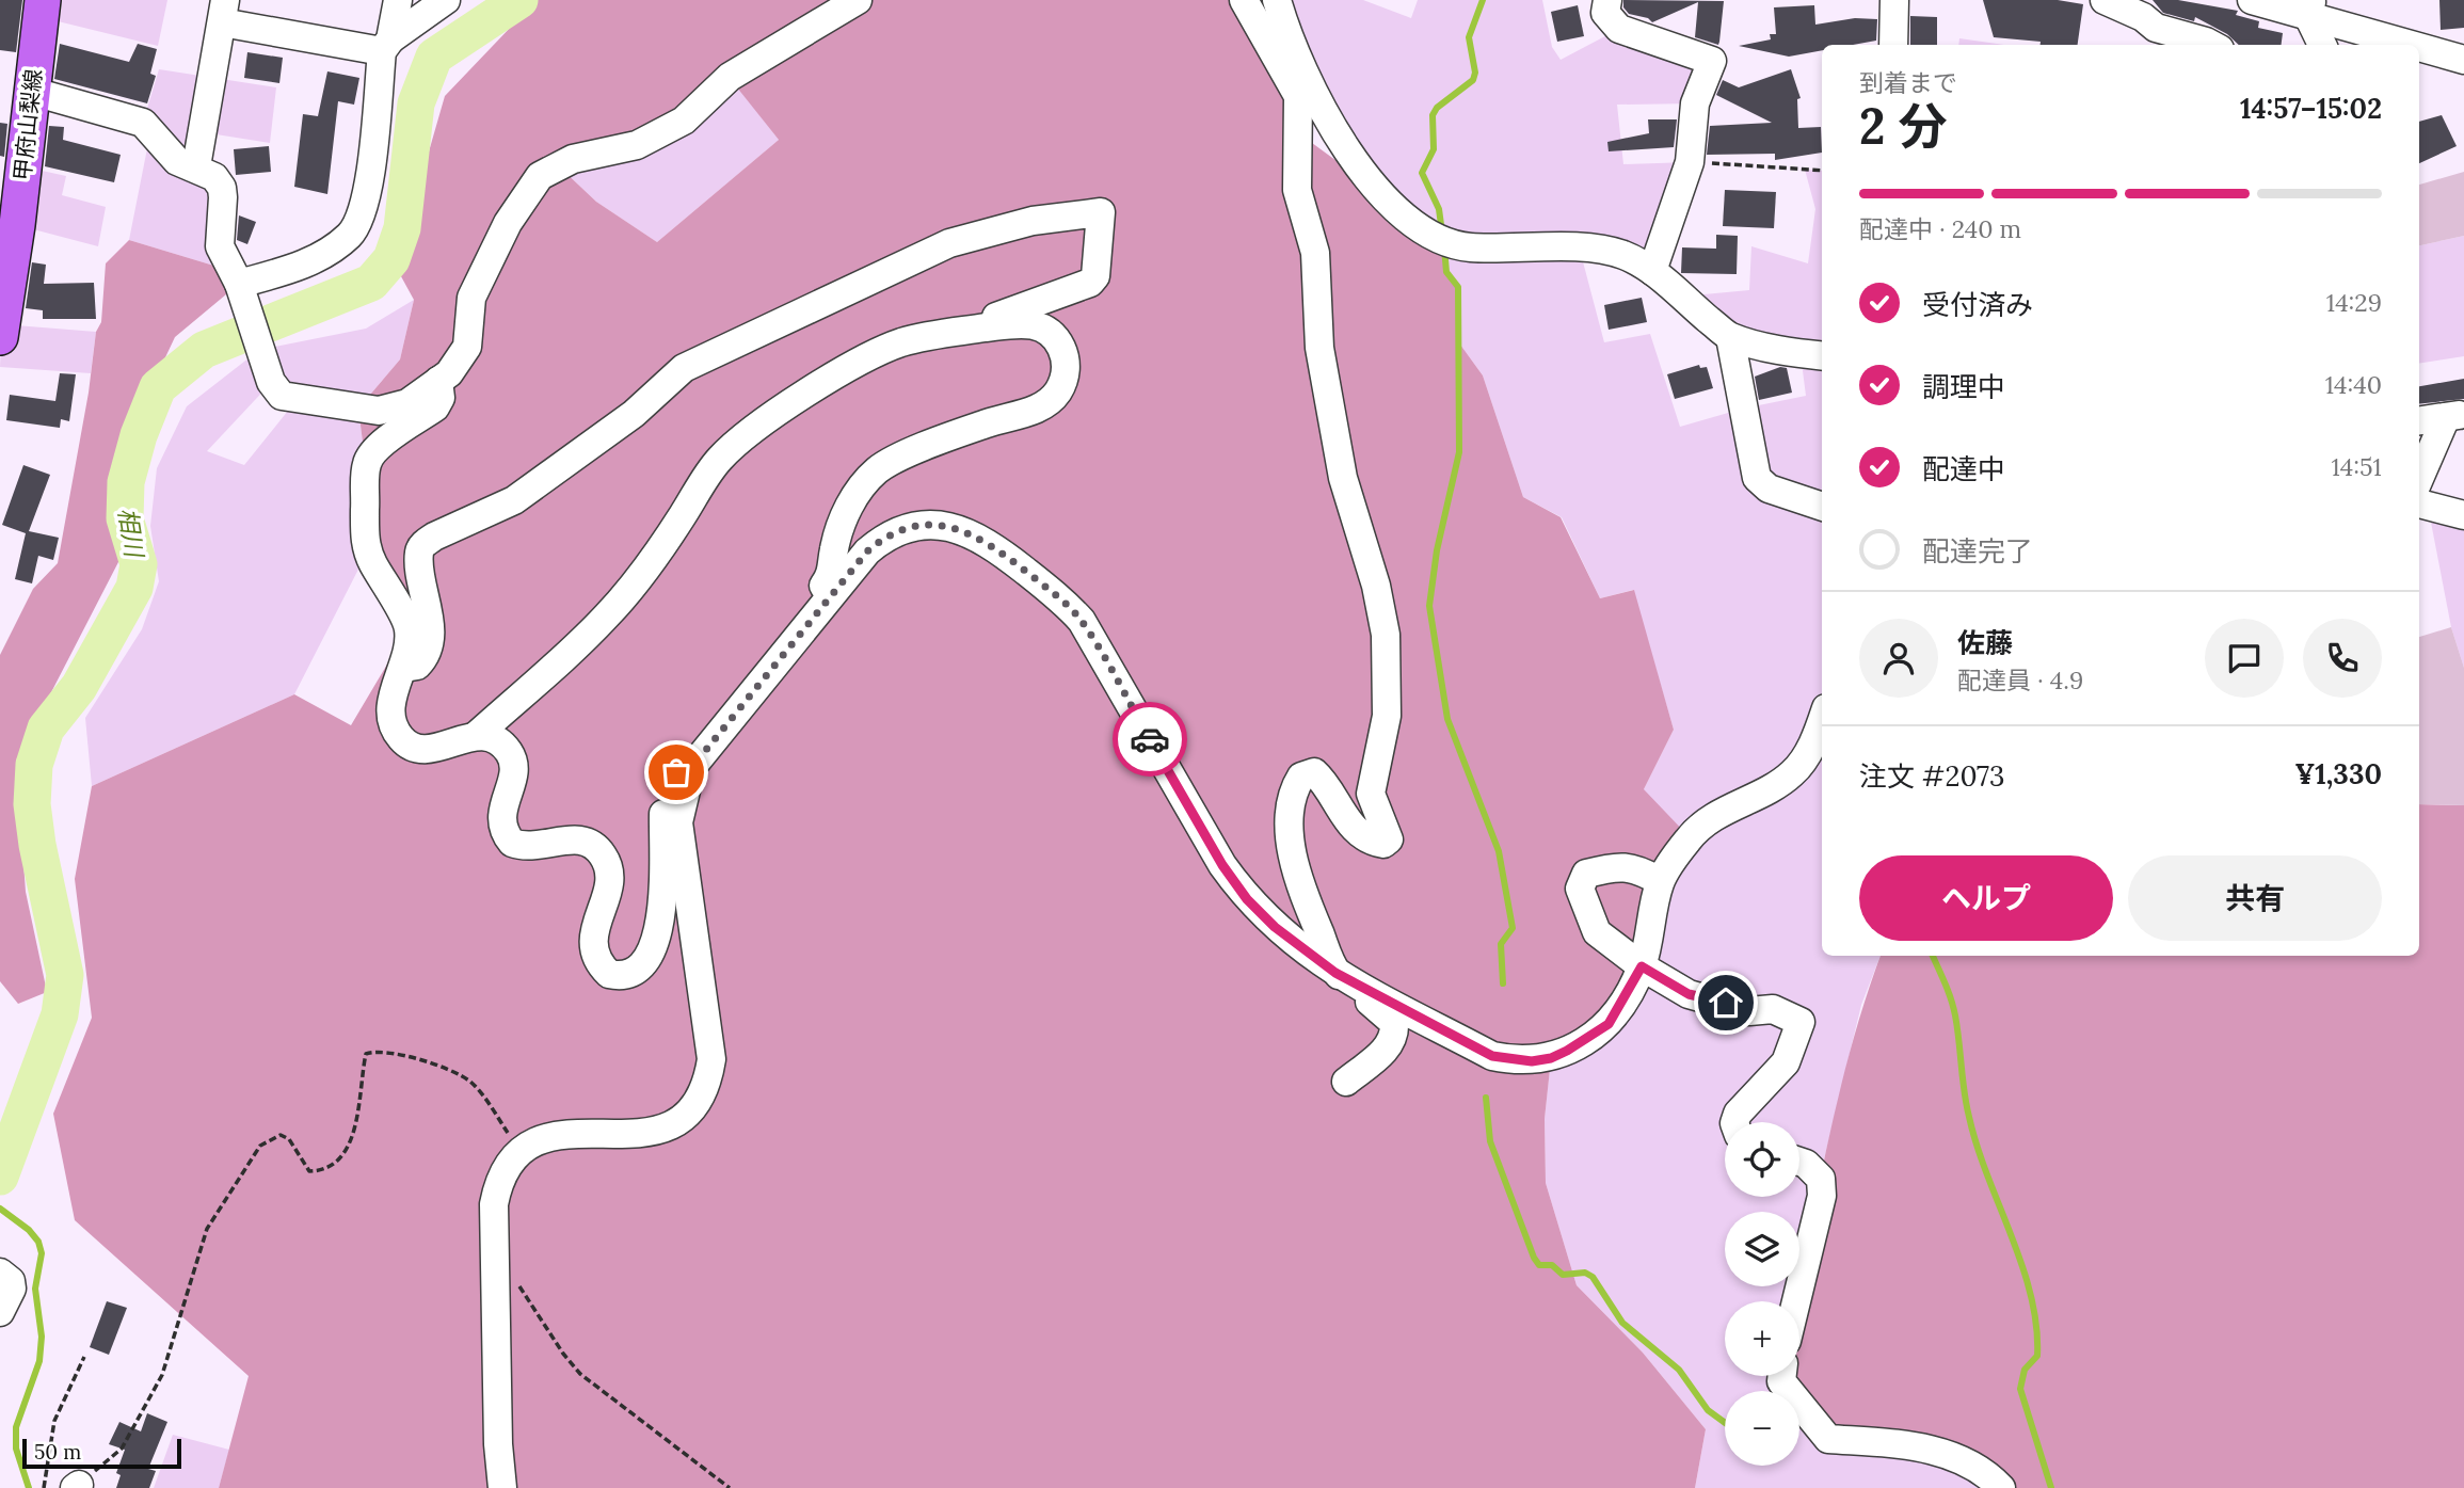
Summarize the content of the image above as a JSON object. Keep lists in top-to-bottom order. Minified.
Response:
{"streets":{"main road":["甲府山梨線"]},"water":["相川"],"scale_bar":"50 m","page":{"heading":["2 分","到着まで","14:57–15:02"],"panel":["佐藤","配達員 · 4.9","注文 #2073","¥1,330"],"bar":"配達中 · 240 m","list":[["受付済み","14:29"],["調理中","14:40"],["配達中","14:51"],"配達完了"],"buttons":["ヘルプ","共有"],"map_buttons":["+","−"],"scale":"50 m"}}
